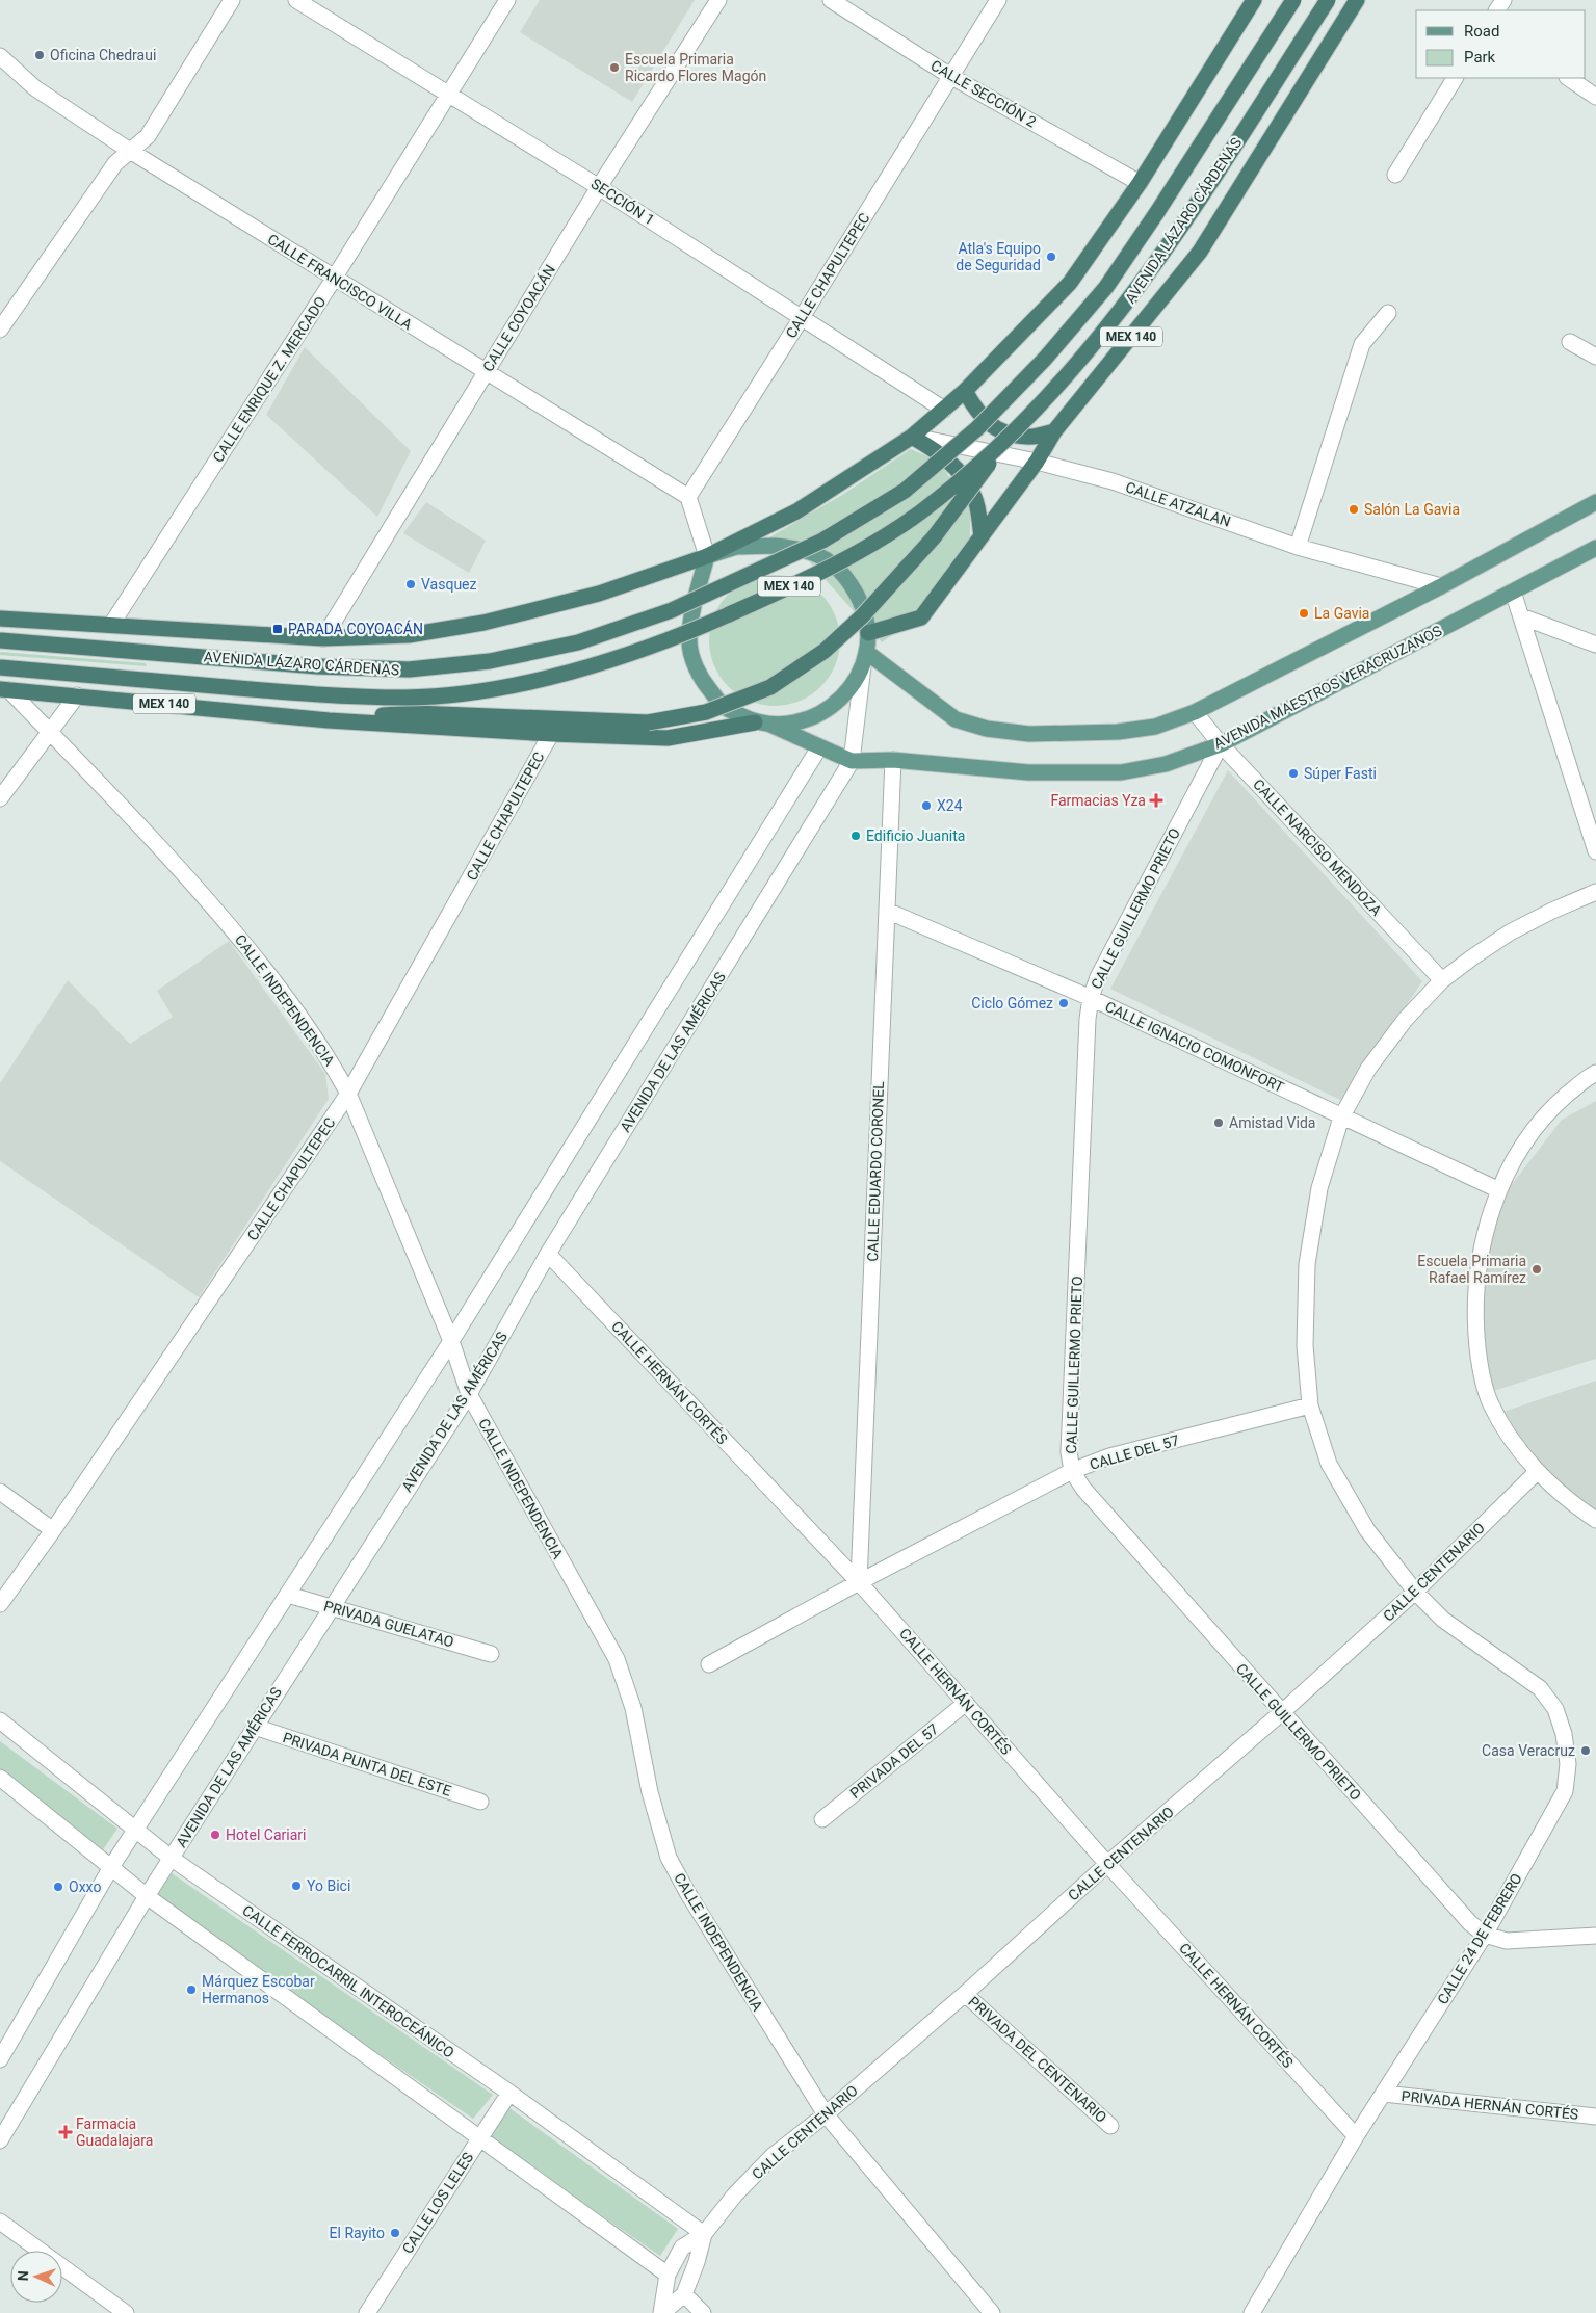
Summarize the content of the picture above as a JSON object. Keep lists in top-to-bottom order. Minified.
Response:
{"streets":{"highway":["AVENIDA LÁZARO CÁRDENAS","MEX 140"],"main road":["AVENIDA MAESTROS VERACRUZANOS"],"street":["CALLE SECCIÓN 2","SECCIÓN 1","CALLE CHAPULTEPEC","CALLE FRANCISCO VILLA","CALLE COYOACÁN","CALLE ENRIQUE Z. MERCADO","CALLE ATZALAN","CALLE NARCISO MENDOZA","CALLE GUILLERMO PRIETO","CALLE INDEPENDENCIA","CALLE IGNACIO COMONFORT","AVENIDA DE LAS AMÉRICAS","CALLE EDUARDO CORONEL","CALLE HERNÁN CORTÉS","CALLE DEL 57","CALLE CENTENARIO","PRIVADA GUELATAO","PRIVADA DEL 57","PRIVADA PUNTA DEL ESTE","CALLE 24 DE FEBRERO","CALLE FERROCARRIL INTEROCEÁNICO","PRIVADA DEL CENTENARIO","PRIVADA HERNÁN CORTÉS","CALLE LOS LELES"]},"crossings":[["CALLE SECCIÓN 2","CALLE CHAPULTEPEC"],["CALLE SECCIÓN 2","MEX 140"],["SECCIÓN 1","CALLE CHAPULTEPEC"],["SECCIÓN 1","CALLE COYOACÁN"],["SECCIÓN 1","MEX 140"],["SECCIÓN 1","CALLE ENRIQUE Z. MERCADO"],["CALLE CHAPULTEPEC","CALLE FRANCISCO VILLA"],["CALLE CHAPULTEPEC","MEX 140"],["CALLE CHAPULTEPEC","CALLE INDEPENDENCIA"],["CALLE FRANCISCO VILLA","CALLE COYOACÁN"],["CALLE FRANCISCO VILLA","CALLE ENRIQUE Z. MERCADO"],["CALLE COYOACÁN","MEX 140"],["MEX 140","CALLE ENRIQUE Z. MERCADO"],["MEX 140","CALLE ATZALAN"],["MEX 140","AVENIDA MAESTROS VERACRUZANOS"],["MEX 140","CALLE INDEPENDENCIA"],["MEX 140","AVENIDA DE LAS AMÉRICAS"],["AVENIDA MAESTROS VERACRUZANOS","CALLE NARCISO MENDOZA"],["AVENIDA MAESTROS VERACRUZANOS","CALLE GUILLERMO PRIETO"],["AVENIDA MAESTROS VERACRUZANOS","AVENIDA DE LAS AMÉRICAS"],["AVENIDA MAESTROS VERACRUZANOS","CALLE EDUARDO CORONEL"],["CALLE NARCISO MENDOZA","CALLE GUILLERMO PRIETO"],["CALLE NARCISO MENDOZA","CALLE 24 DE FEBRERO"],["CALLE GUILLERMO PRIETO","CALLE IGNACIO COMONFORT"],["CALLE GUILLERMO PRIETO","CALLE DEL 57"],["CALLE GUILLERMO PRIETO","CALLE CENTENARIO"],["CALLE GUILLERMO PRIETO","CALLE 24 DE FEBRERO"],["CALLE INDEPENDENCIA","AVENIDA DE LAS AMÉRICAS"],["CALLE INDEPENDENCIA","CALLE CENTENARIO"],["CALLE IGNACIO COMONFORT","CALLE EDUARDO CORONEL"],["CALLE IGNACIO COMONFORT","CALLE 24 DE FEBRERO"],["AVENIDA DE LAS AMÉRICAS","CALLE HERNÁN CORTÉS"],["AVENIDA DE LAS AMÉRICAS","PRIVADA GUELATAO"],["AVENIDA DE LAS AMÉRICAS","PRIVADA PUNTA DEL ESTE"],["AVENIDA DE LAS AMÉRICAS","CALLE FERROCARRIL INTEROCEÁNICO"],["CALLE EDUARDO CORONEL","CALLE HERNÁN CORTÉS"],["CALLE EDUARDO CORONEL","CALLE DEL 57"],["CALLE HERNÁN CORTÉS","CALLE DEL 57"],["CALLE HERNÁN CORTÉS","CALLE CENTENARIO"],["CALLE HERNÁN CORTÉS","PRIVADA DEL 57"],["CALLE HERNÁN CORTÉS","CALLE 24 DE FEBRERO"],["CALLE DEL 57","CALLE 24 DE FEBRERO"],["CALLE CENTENARIO","CALLE 24 DE FEBRERO"],["CALLE CENTENARIO","CALLE FERROCARRIL INTEROCEÁNICO"],["CALLE CENTENARIO","PRIVADA DEL CENTENARIO"],["CALLE 24 DE FEBRERO","PRIVADA HERNÁN CORTÉS"],["CALLE FERROCARRIL INTEROCEÁNICO","CALLE LOS LELES"]],"places":{"other":["Oficina Chedraui","Escuela Primaria Ricardo Flores Magón","Atla's Equipo de Seguridad","Salón La Gavia","Vasquez","La Gavia","Súper Fasti","X24","Edificio Juanita","Ciclo Gómez","Amistad Vida","Escuela Primaria Rafael Ramírez","Casa Veracruz","Hotel Cariari","Yo Bici","Oxxo","Márquez Escobar Hermanos","El Rayito"],"transit":["PARADA COYOACÁN"],"health":["Farmacias Yza","Farmacia Guadalajara"]},"legend":["Road","Park"],"north":"left"}
